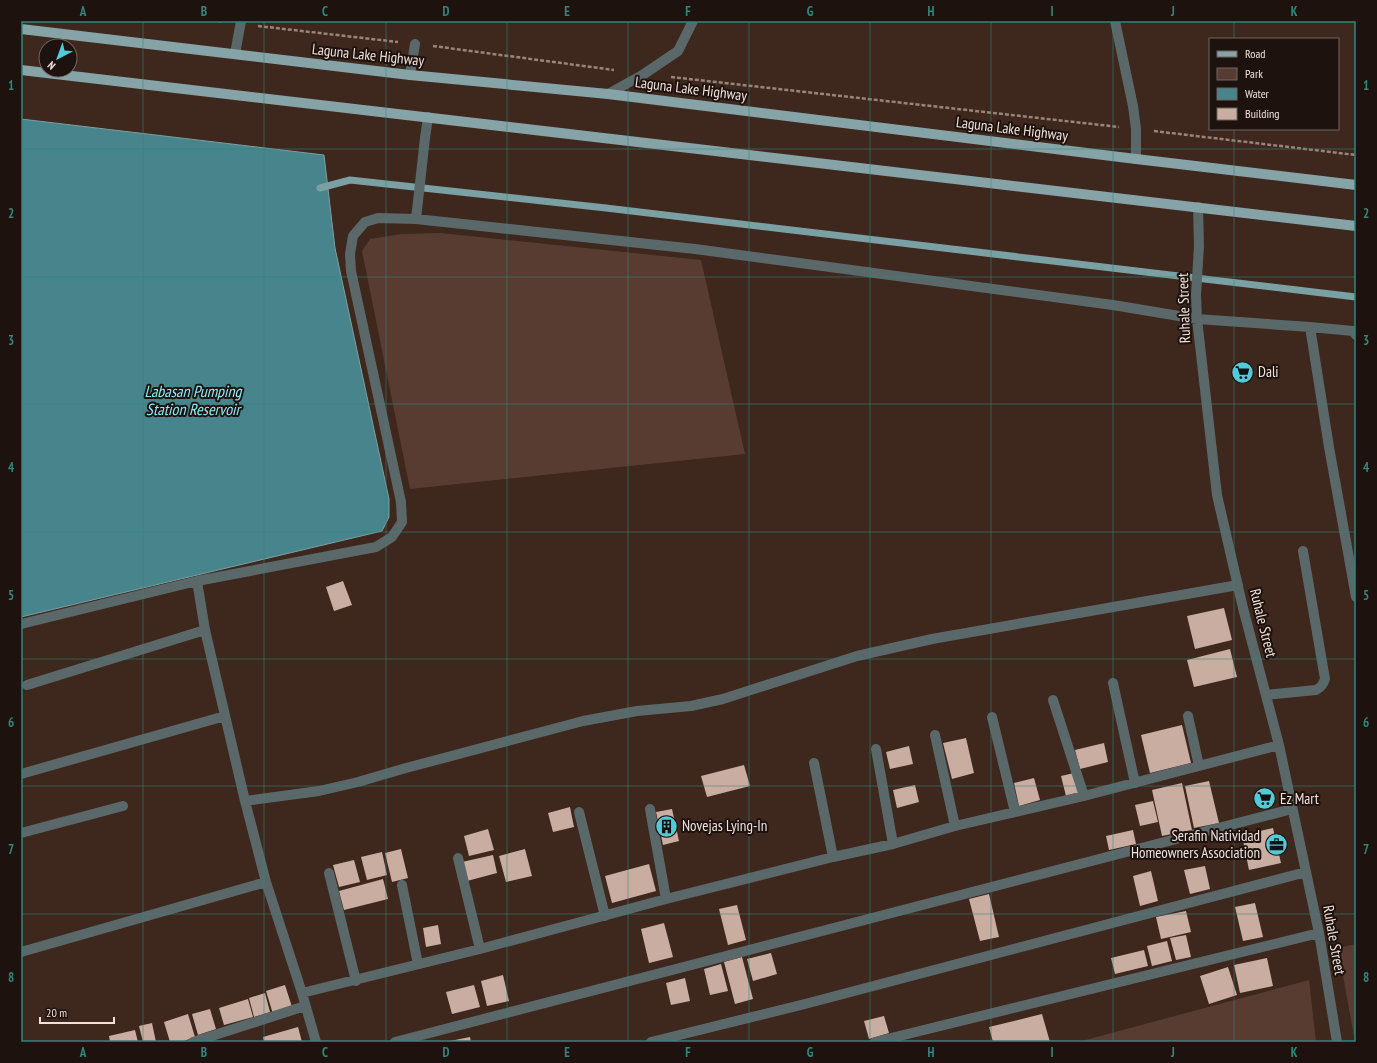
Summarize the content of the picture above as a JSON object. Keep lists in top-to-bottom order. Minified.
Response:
{"streets":{"main road":["Laguna Lake Highway"],"street":["Ruhale Street"]},"water":["Labasan Pumping Station Reservoir"],"places":{"supermarket":["Dali","Ez Mart"],"building":["Novejas Lying-In"],"office":["Serafin Natividad Homeowners Association"]},"legend":["Road","Park","Water","Building"],"scale_bar":"20 m","north":"bottom left","grid":{"columns":["A","B","C","D","E","F","G","H","I","J","K"],"rows":["1","2","3","4","5","6","7","8"]}}
